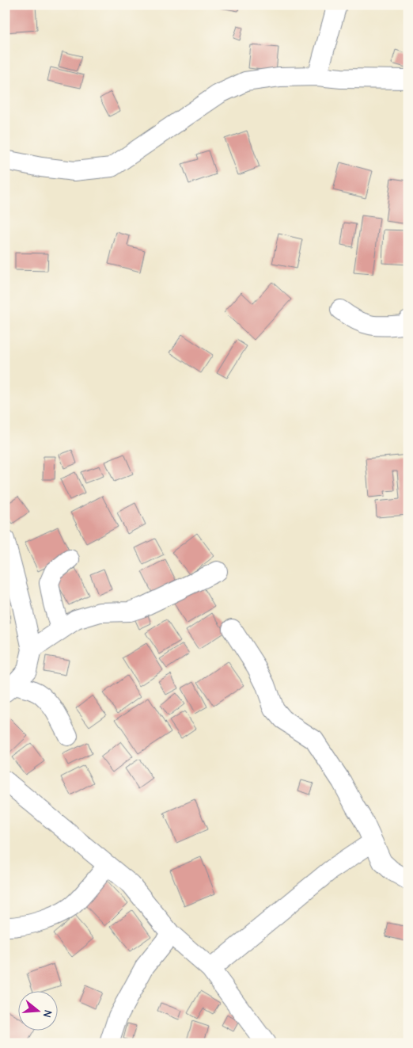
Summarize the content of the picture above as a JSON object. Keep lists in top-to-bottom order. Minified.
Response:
{"north":"right"}
